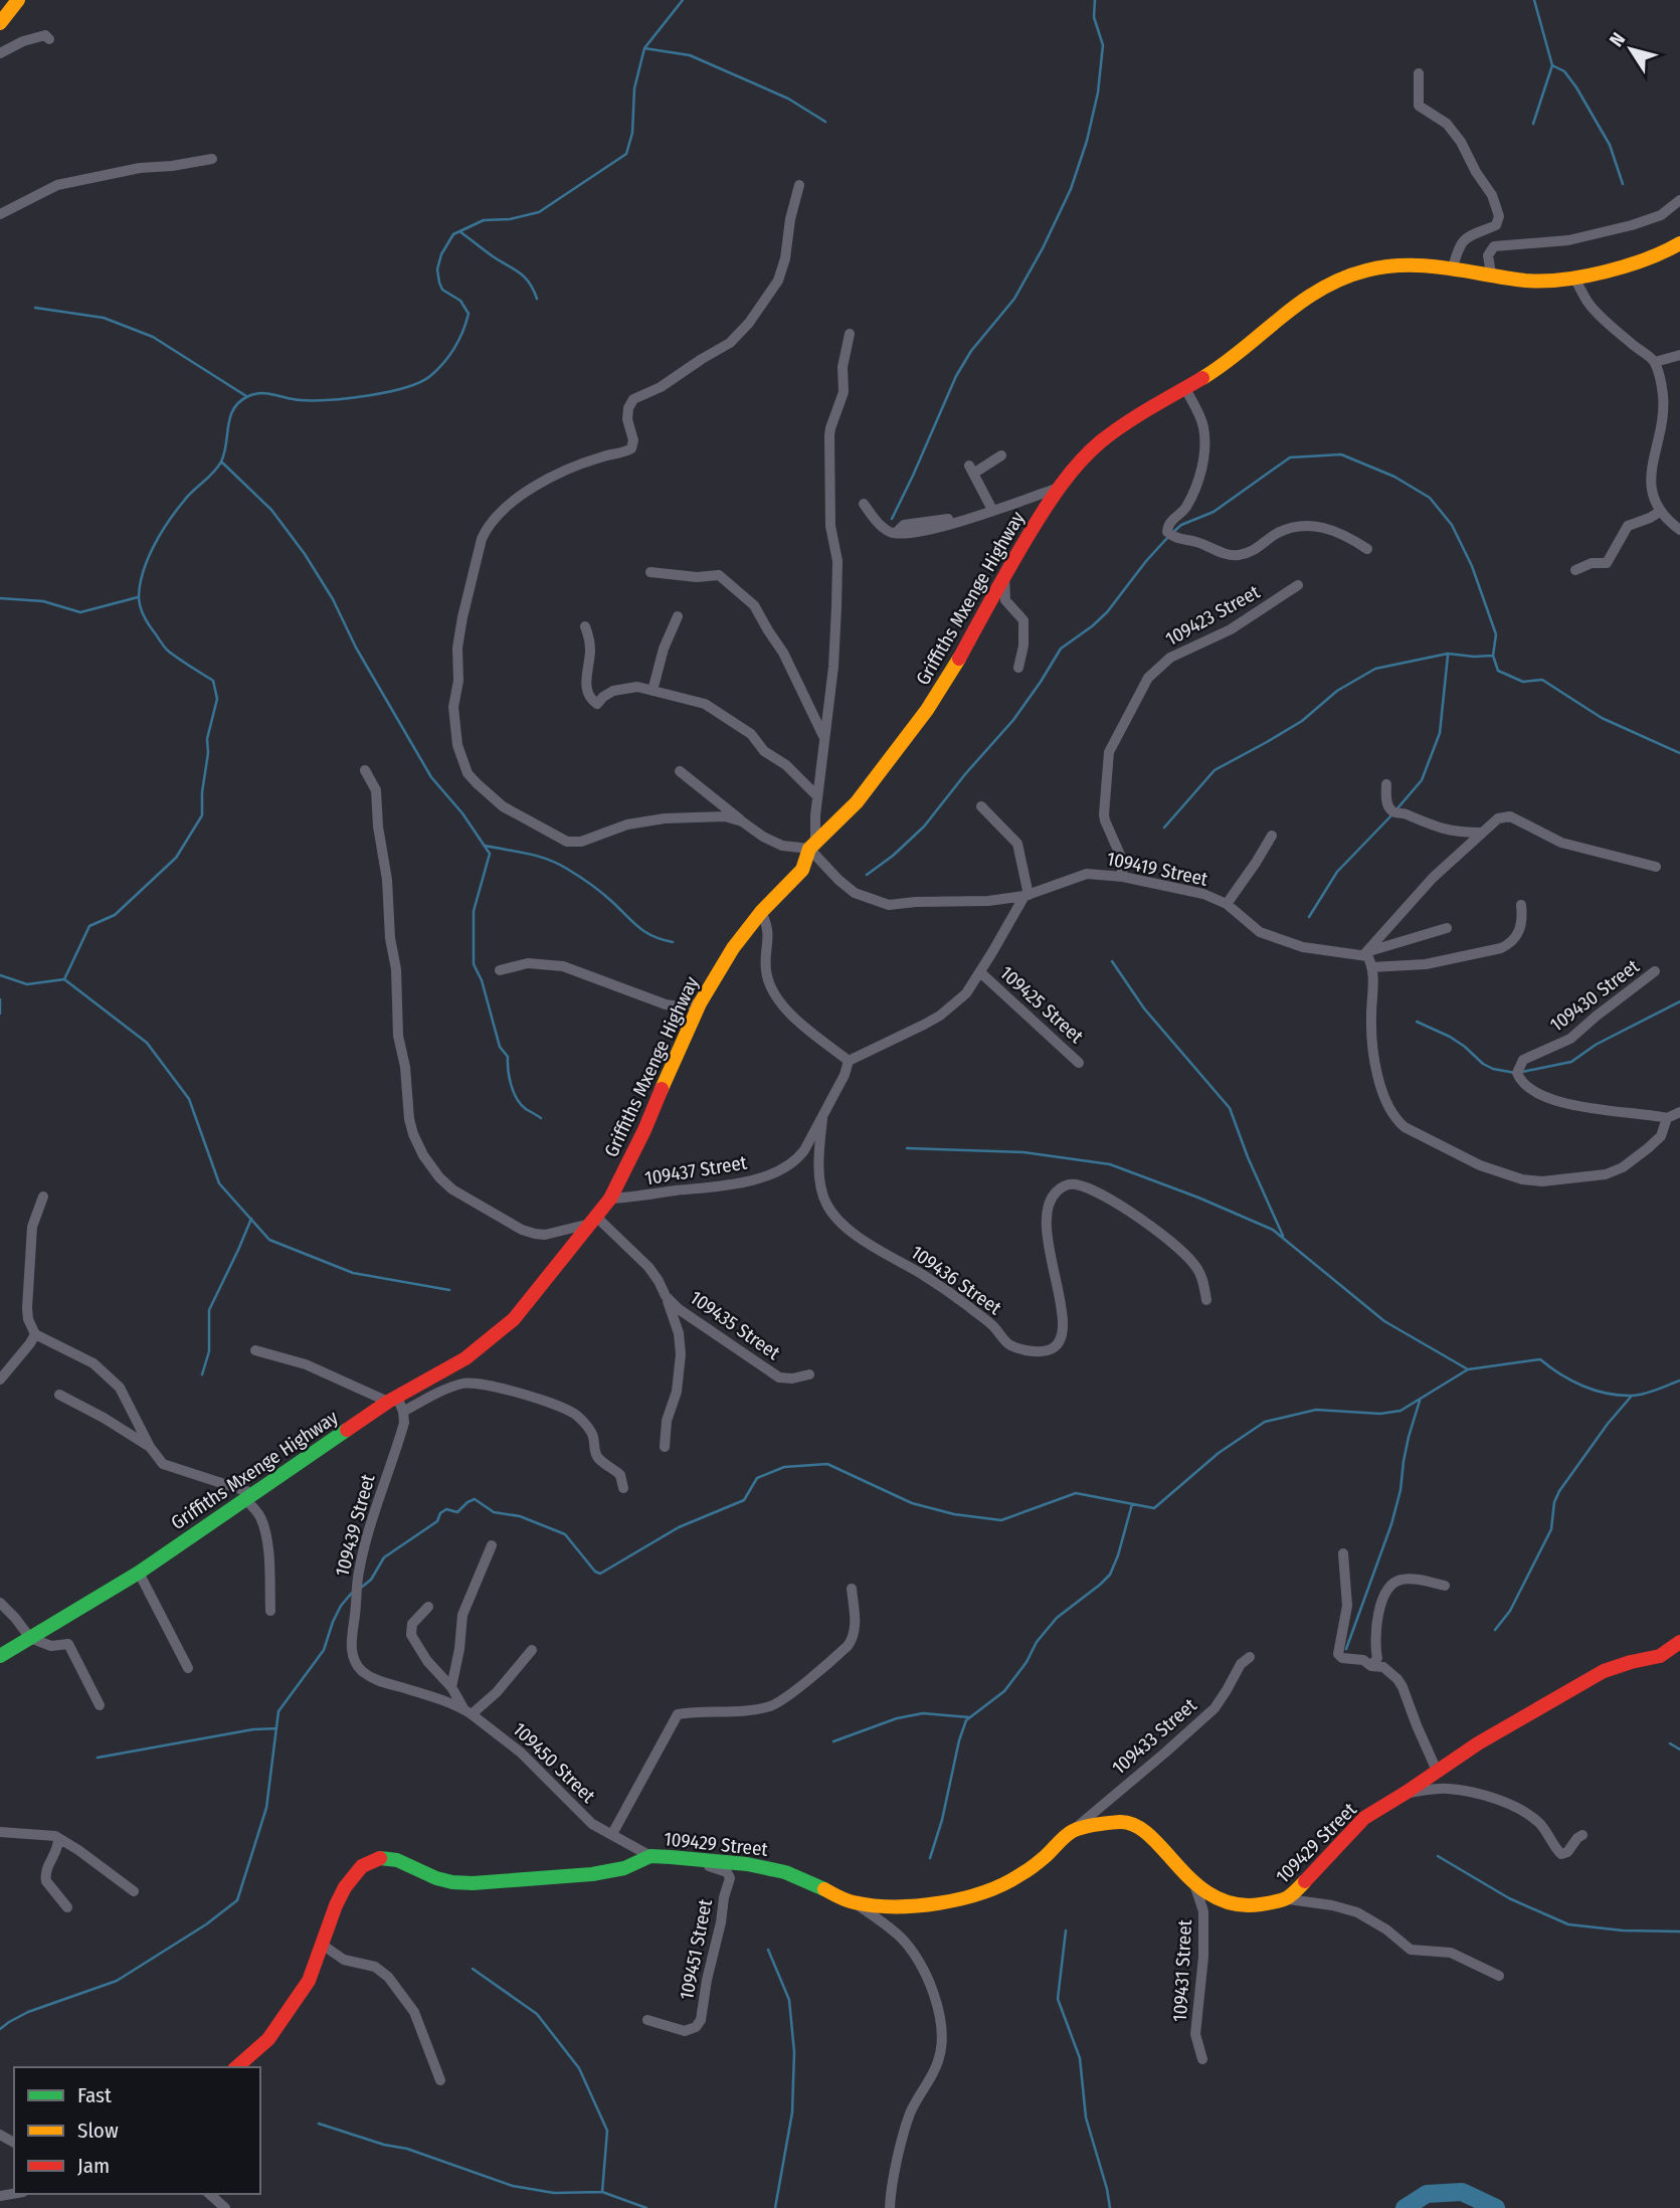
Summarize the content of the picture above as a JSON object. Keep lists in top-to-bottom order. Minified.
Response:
{"streets":{"street":["Griffiths Mxenge Highway","109423 Street","109419 Street","109430 Street","109425 Street","109437 Street","109436 Street","109435 Street","109439 Street","109433 Street","109450 Street","109429 Street","109451 Street","109431 Street"]},"crossings":[["Griffiths Mxenge Highway","109419 Street"],["Griffiths Mxenge Highway","109437 Street"],["Griffiths Mxenge Highway","109435 Street"],["109423 Street","109419 Street"],["109437 Street","109436 Street"],["109439 Street","109450 Street"],["109433 Street","109429 Street"],["109450 Street","109429 Street"],["109429 Street","109451 Street"],["109429 Street","109431 Street"]],"legend":["Fast","Slow","Jam"],"north":"top left"}
